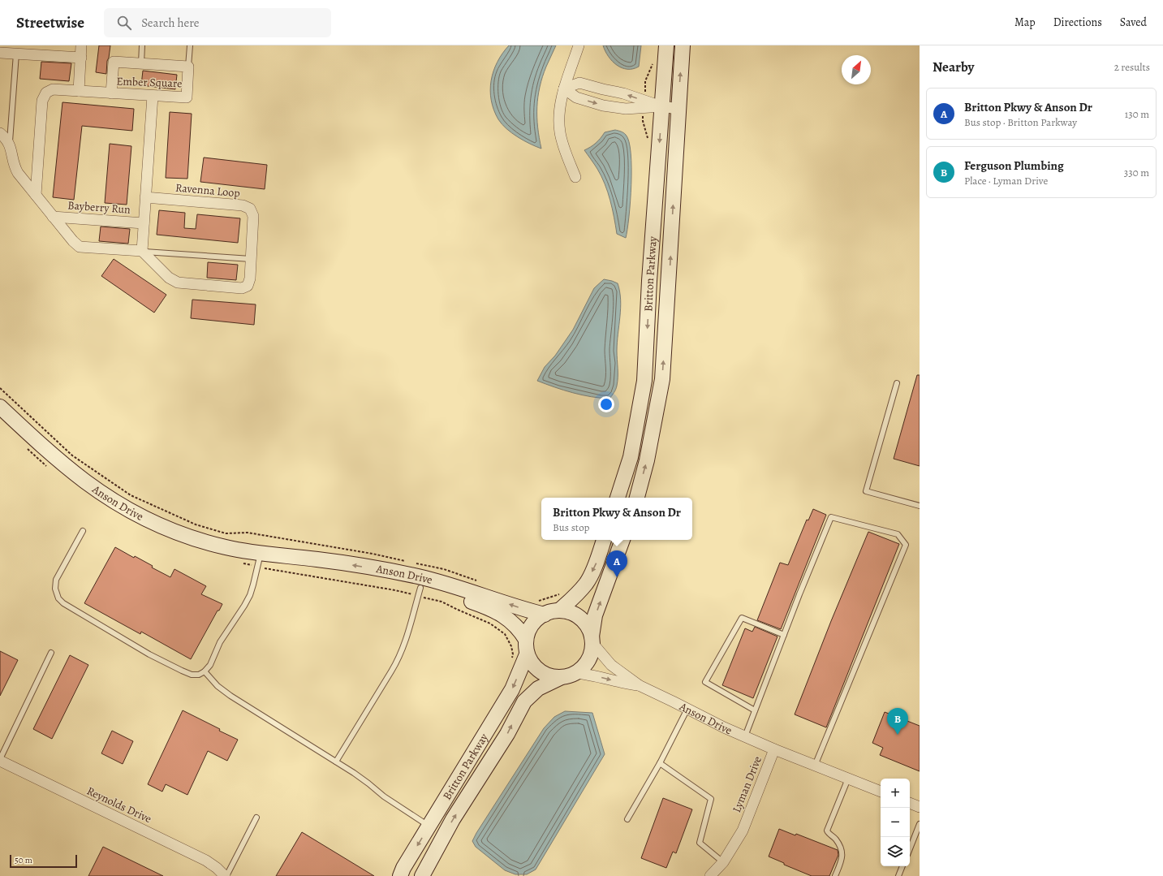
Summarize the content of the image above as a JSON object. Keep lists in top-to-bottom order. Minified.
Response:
{"streets":{"main road":["Britton Parkway","Anson Drive"],"street":["Ember Square","Ravenna Loop","Bayberry Run","Lyman Drive","Reynolds Drive"]},"crossings":[["Ember Square","Bayberry Run"],["Ravenna Loop","Bayberry Run"],["Britton Parkway","Anson Drive"],["Anson Drive","Lyman Drive"]],"scale_bar":"50 m","north":"top right","page":{"header":"Streetwise","search":"Search here","nav":["Map","Directions","Saved"],"heading":["Nearby","2 results"],"list":[{"mark":"A","name":"Britton Pkwy & Anson Dr","note":"Bus stop · Britton Parkway","value":"130 m"},{"mark":"B","name":"Ferguson Plumbing","note":"Place · Lyman Drive","value":"330 m"}],"popup":["Britton Pkwy & Anson Dr","Bus stop"],"pins":["A","B"],"map_buttons":["+","−"],"scale":"50 m"}}
